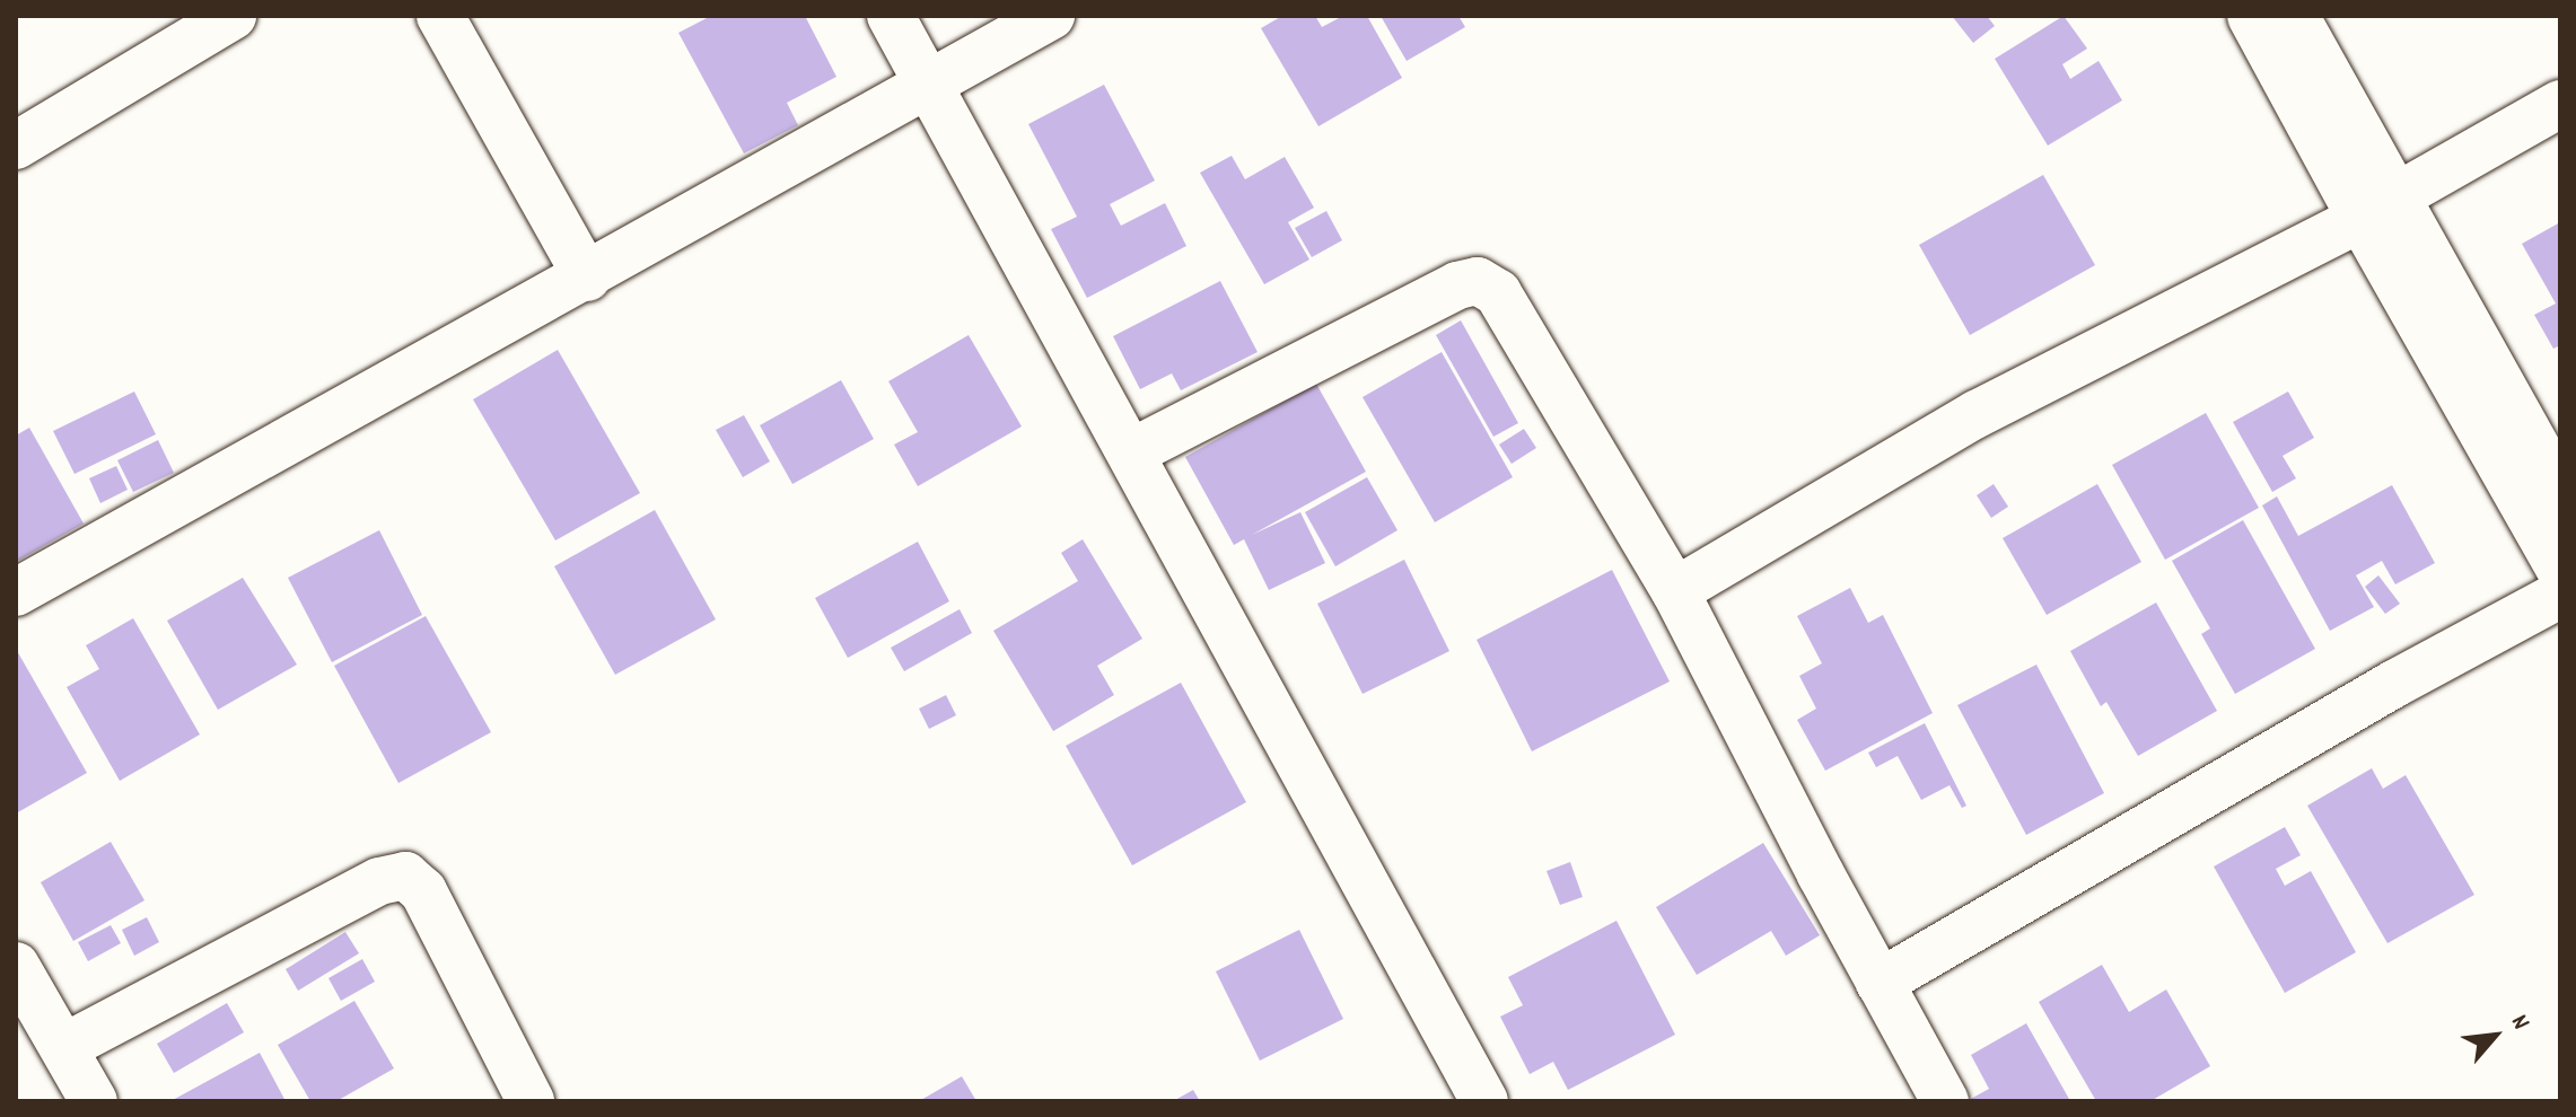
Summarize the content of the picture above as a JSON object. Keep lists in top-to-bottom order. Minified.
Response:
{"north":"top right"}
